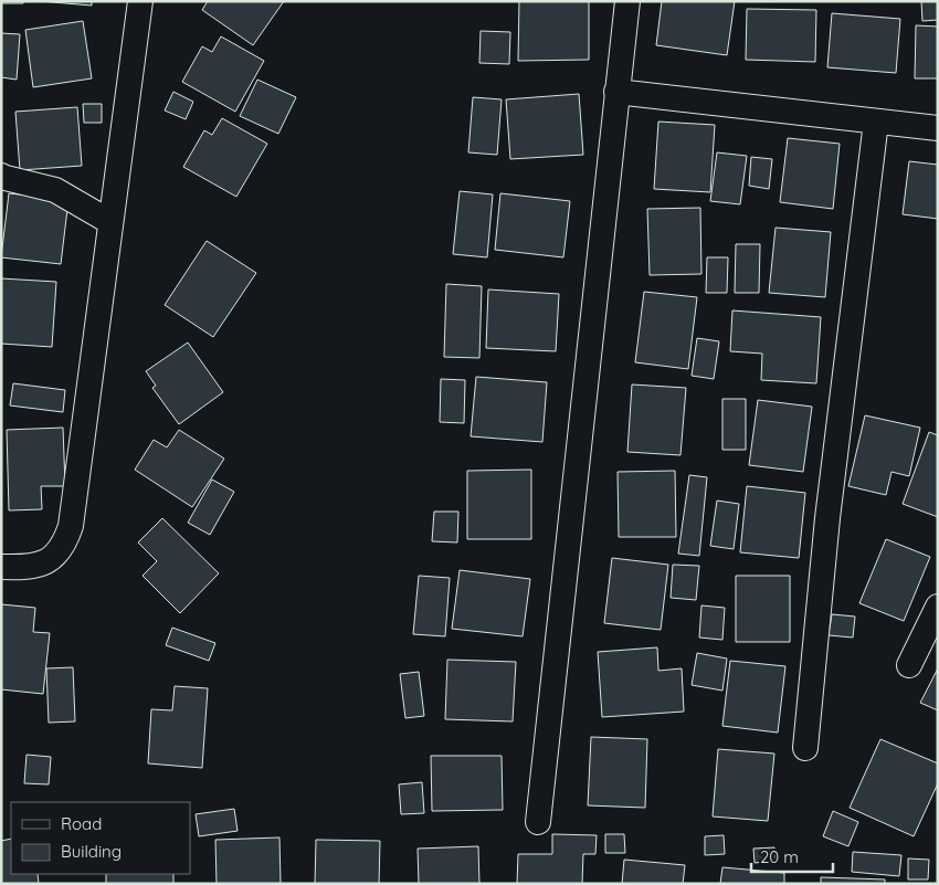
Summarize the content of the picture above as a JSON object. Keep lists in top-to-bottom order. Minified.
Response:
{"legend":["Road","Building"],"scale_bar":"20 m"}
